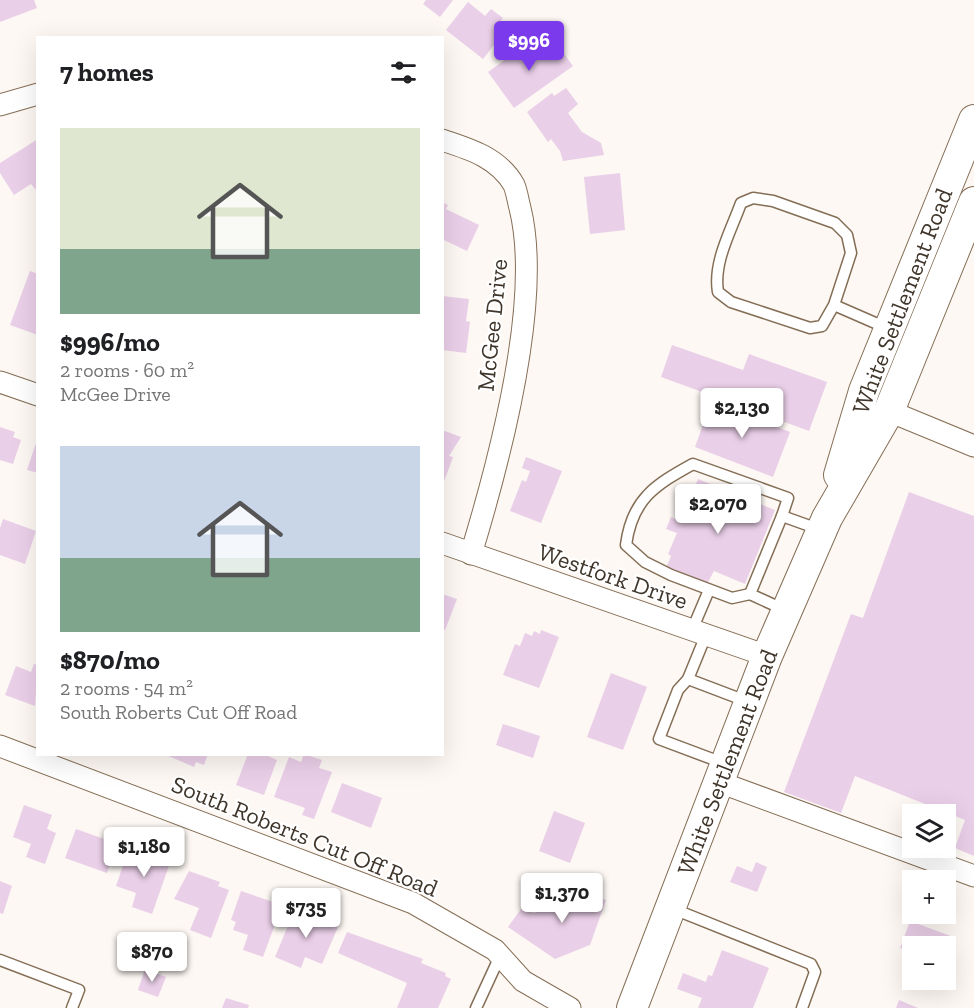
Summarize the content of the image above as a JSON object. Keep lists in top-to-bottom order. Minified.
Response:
{"streets":{"main road":["White Settlement Road"],"street":["McGee Drive","Westfork Drive","South Roberts Cut Off Road"]},"crossings":[["White Settlement Road","Westfork Drive"],["McGee Drive","Westfork Drive"]],"page":{"price":["$996","$2,130","$2,070","$1,180","$1,370","$735","$870"],"heading":"7 homes","list":[{"name":"$996/mo","note":"2 rooms · 60 m² · McGee Drive"},{"name":"$870/mo","note":"2 rooms · 54 m² · South Roberts Cut Off Road"}],"map_buttons":["+","−"]}}
